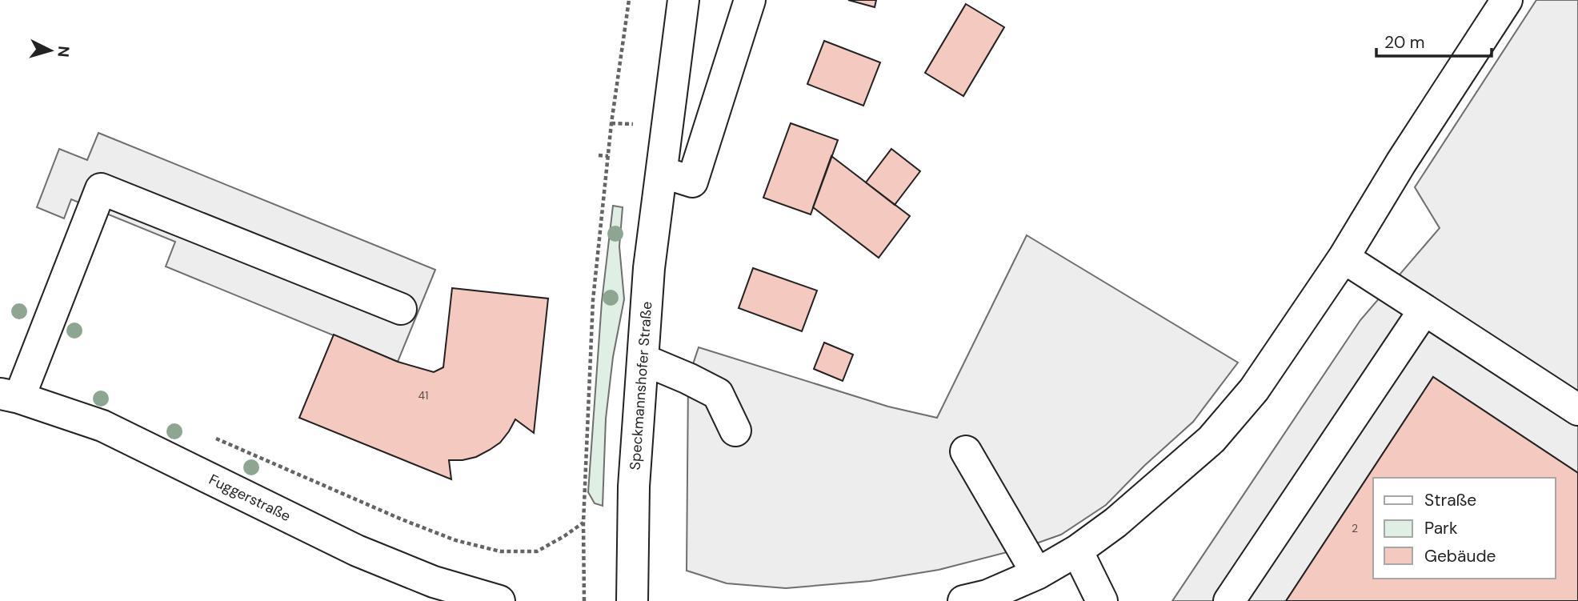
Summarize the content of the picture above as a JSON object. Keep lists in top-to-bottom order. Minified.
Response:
{"streets":{"street":["Speckmannshofer Straße","Fuggerstraße"]},"house_numbers":["41","2"],"legend":["Straße","Park","Gebäude"],"scale_bar":"20 m","north":"right"}
